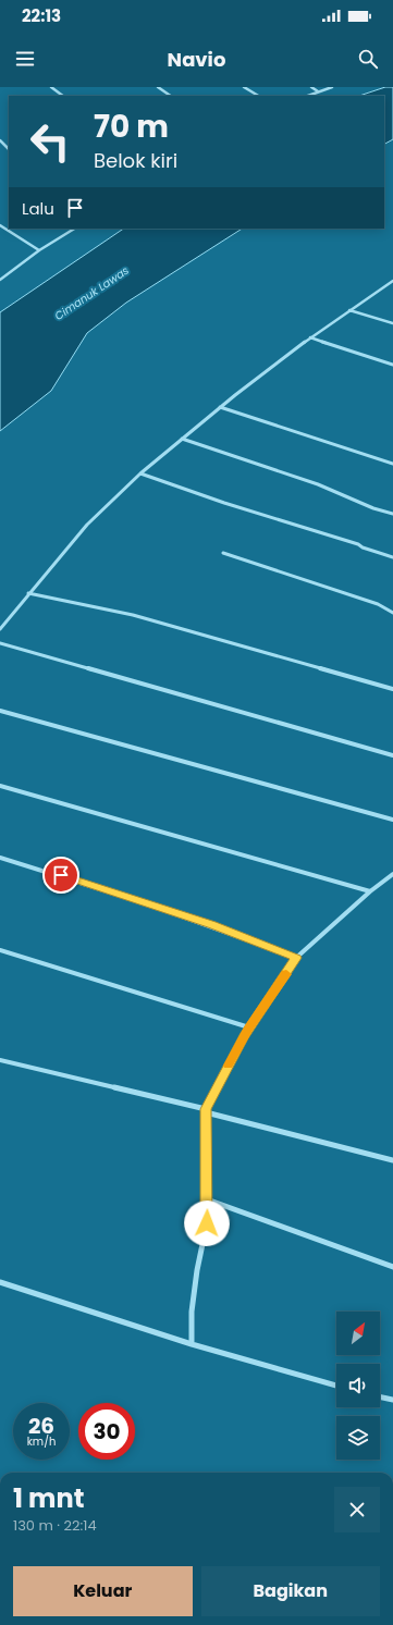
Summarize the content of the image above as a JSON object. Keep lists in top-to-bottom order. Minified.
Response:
{"water":["Cimanuk Lawas"],"north":"top right","page":{"status":"22:13","header":"Navio","turn":["70 m","Belok kiri"],"then":"Lalu","speed":"26 km/h","limit":"30","heading":["1 mnt","130 m · 22:14"],"buttons":["Keluar","Bagikan"]}}
